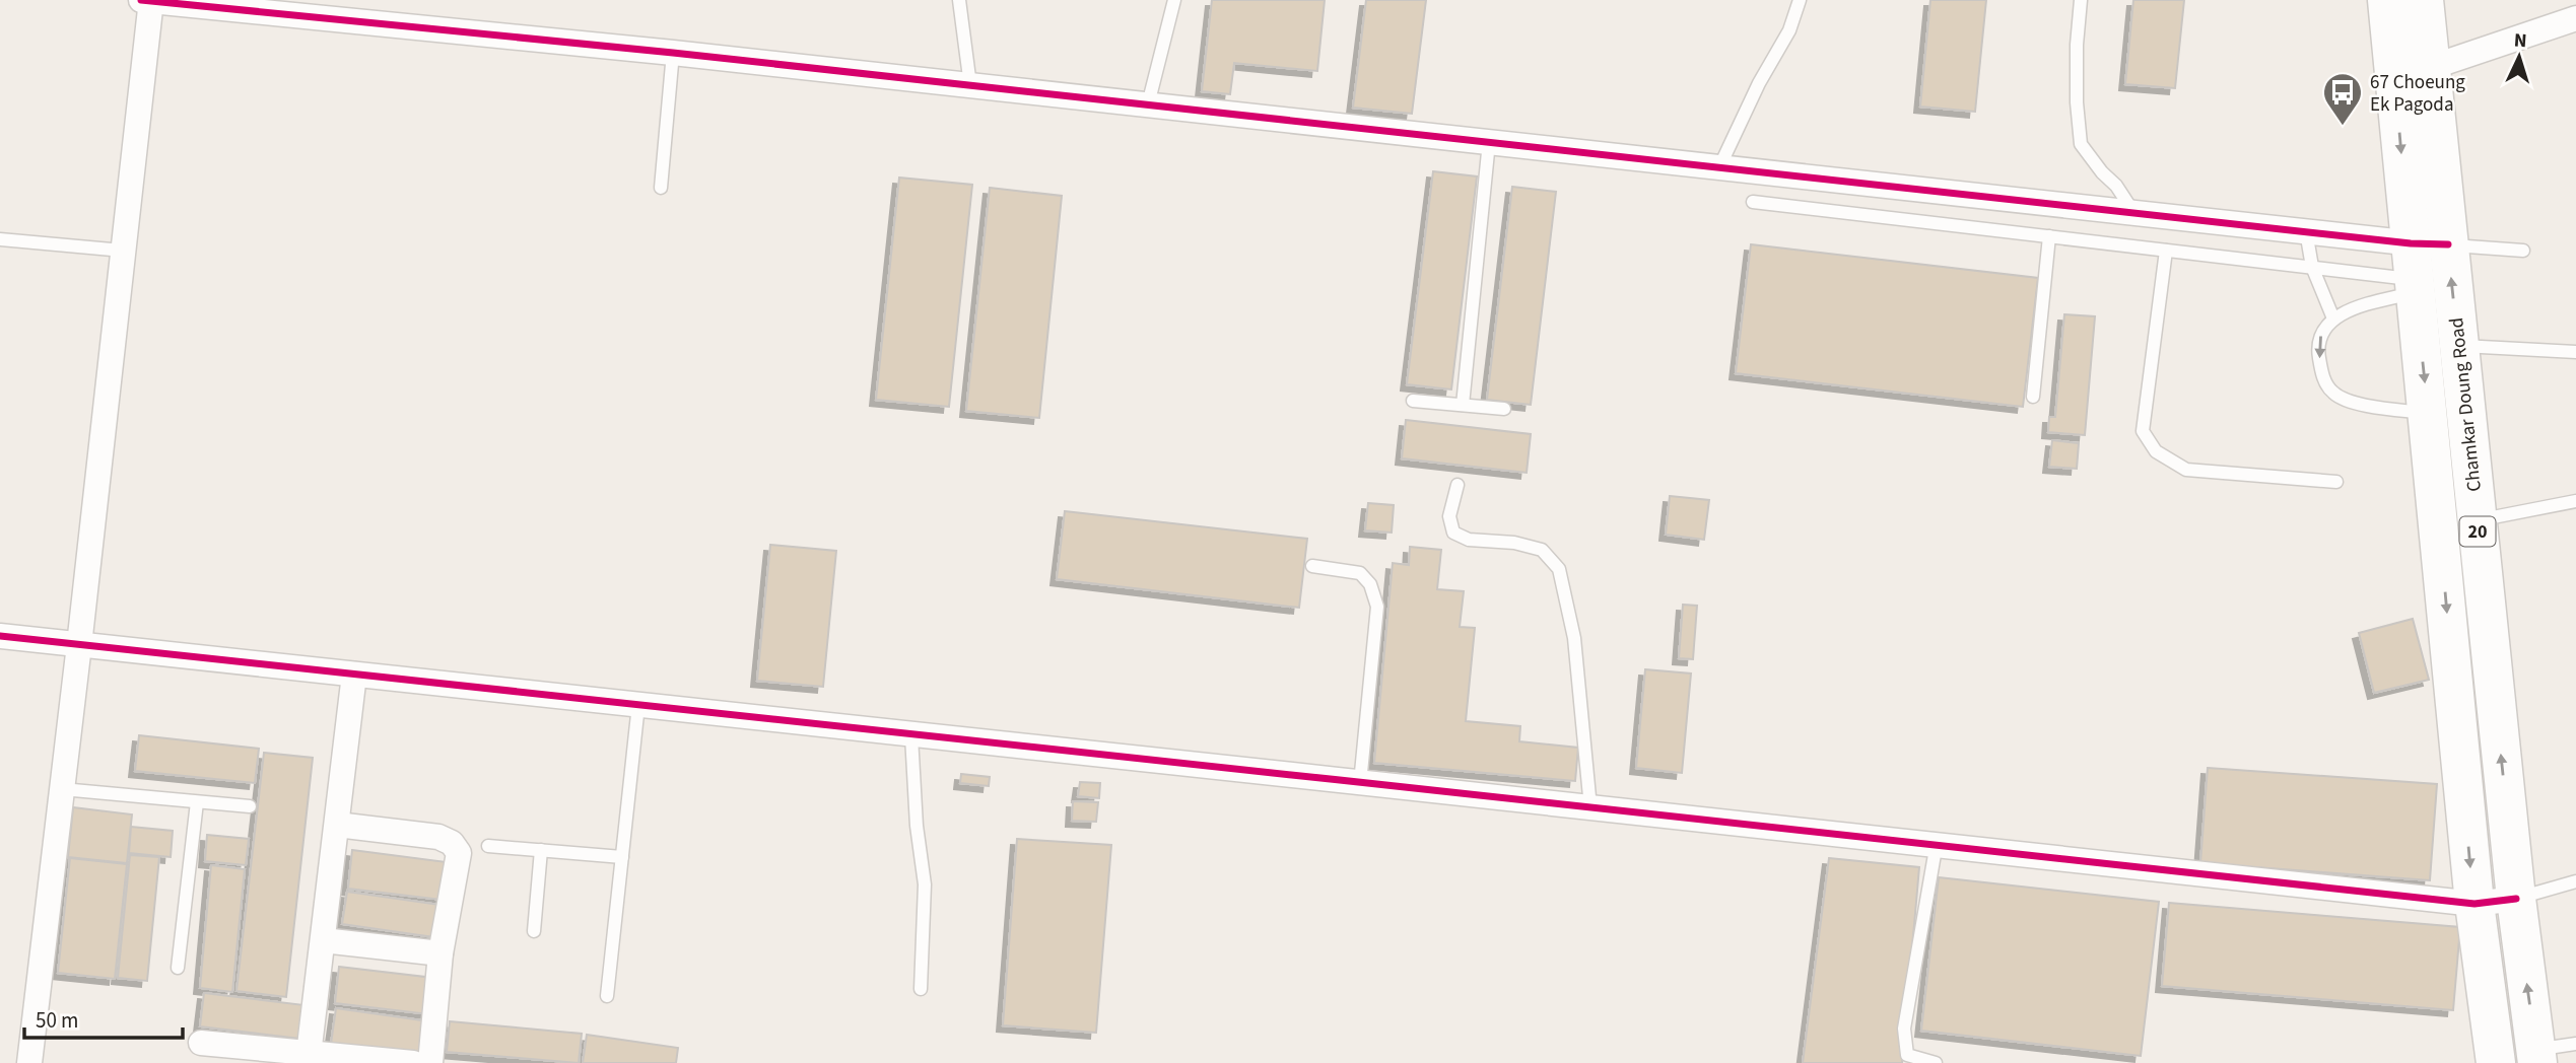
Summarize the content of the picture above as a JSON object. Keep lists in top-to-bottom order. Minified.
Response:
{"streets":{"main road":["Chamkar Doung Road","20"]},"places":{"bus stop":["67 Choeung Ek Pagoda"]},"scale_bar":"50 m","north":"top"}
